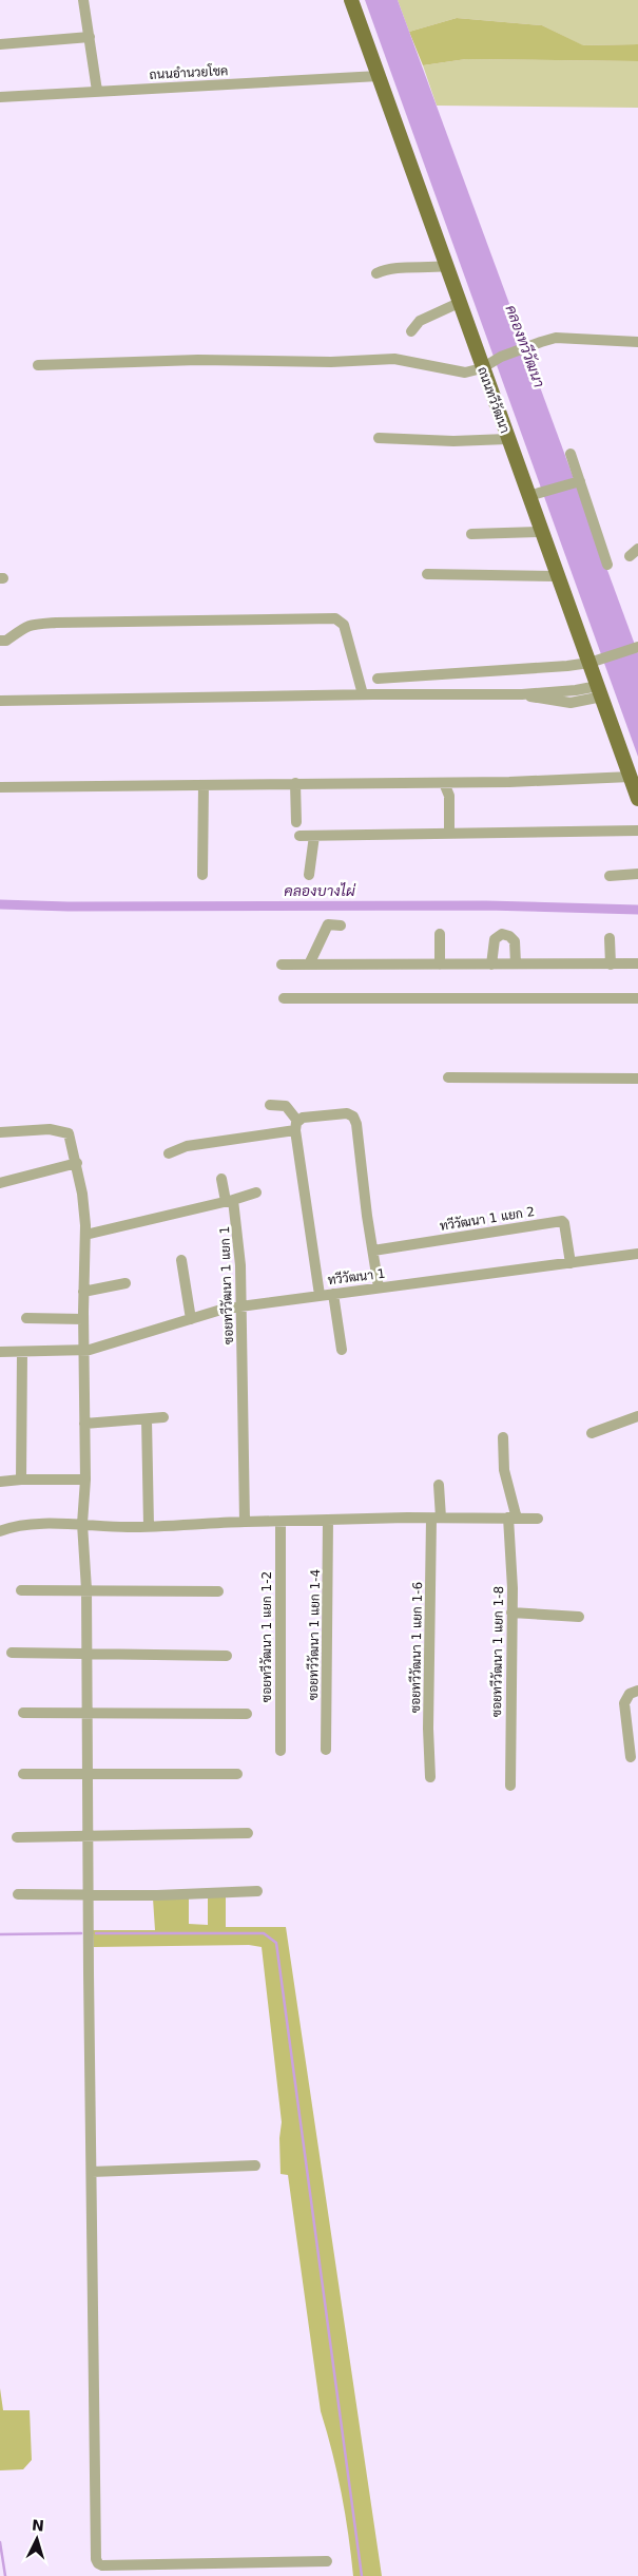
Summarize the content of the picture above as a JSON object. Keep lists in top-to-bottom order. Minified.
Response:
{"streets":{"main road":["ถนนทวีวัฒนา"],"street":["ถนนอำนวยโชค","ทวีวัฒนา 1 แยก 2","ทวีวัฒนา 1","ซอยทวีวัฒนา 1 แยก 1","ซอยทวีวัฒนา 1 แยก 1-4","ซอยทวีวัฒนา 1 แยก 1-2","ซอยทวีวัฒนา 1 แยก 1-6","ซอยทวีวัฒนา 1 แยก 1-8"]},"crossings":[["ถนนอำนวยโชค","ถนนทวีวัฒนา"],["ทวีวัฒนา 1 แยก 2","ทวีวัฒนา 1"],["ทวีวัฒนา 1","ซอยทวีวัฒนา 1 แยก 1"]],"water":["คลองทวีวัฒนา","คลองบางไผ่"],"north":"top"}
